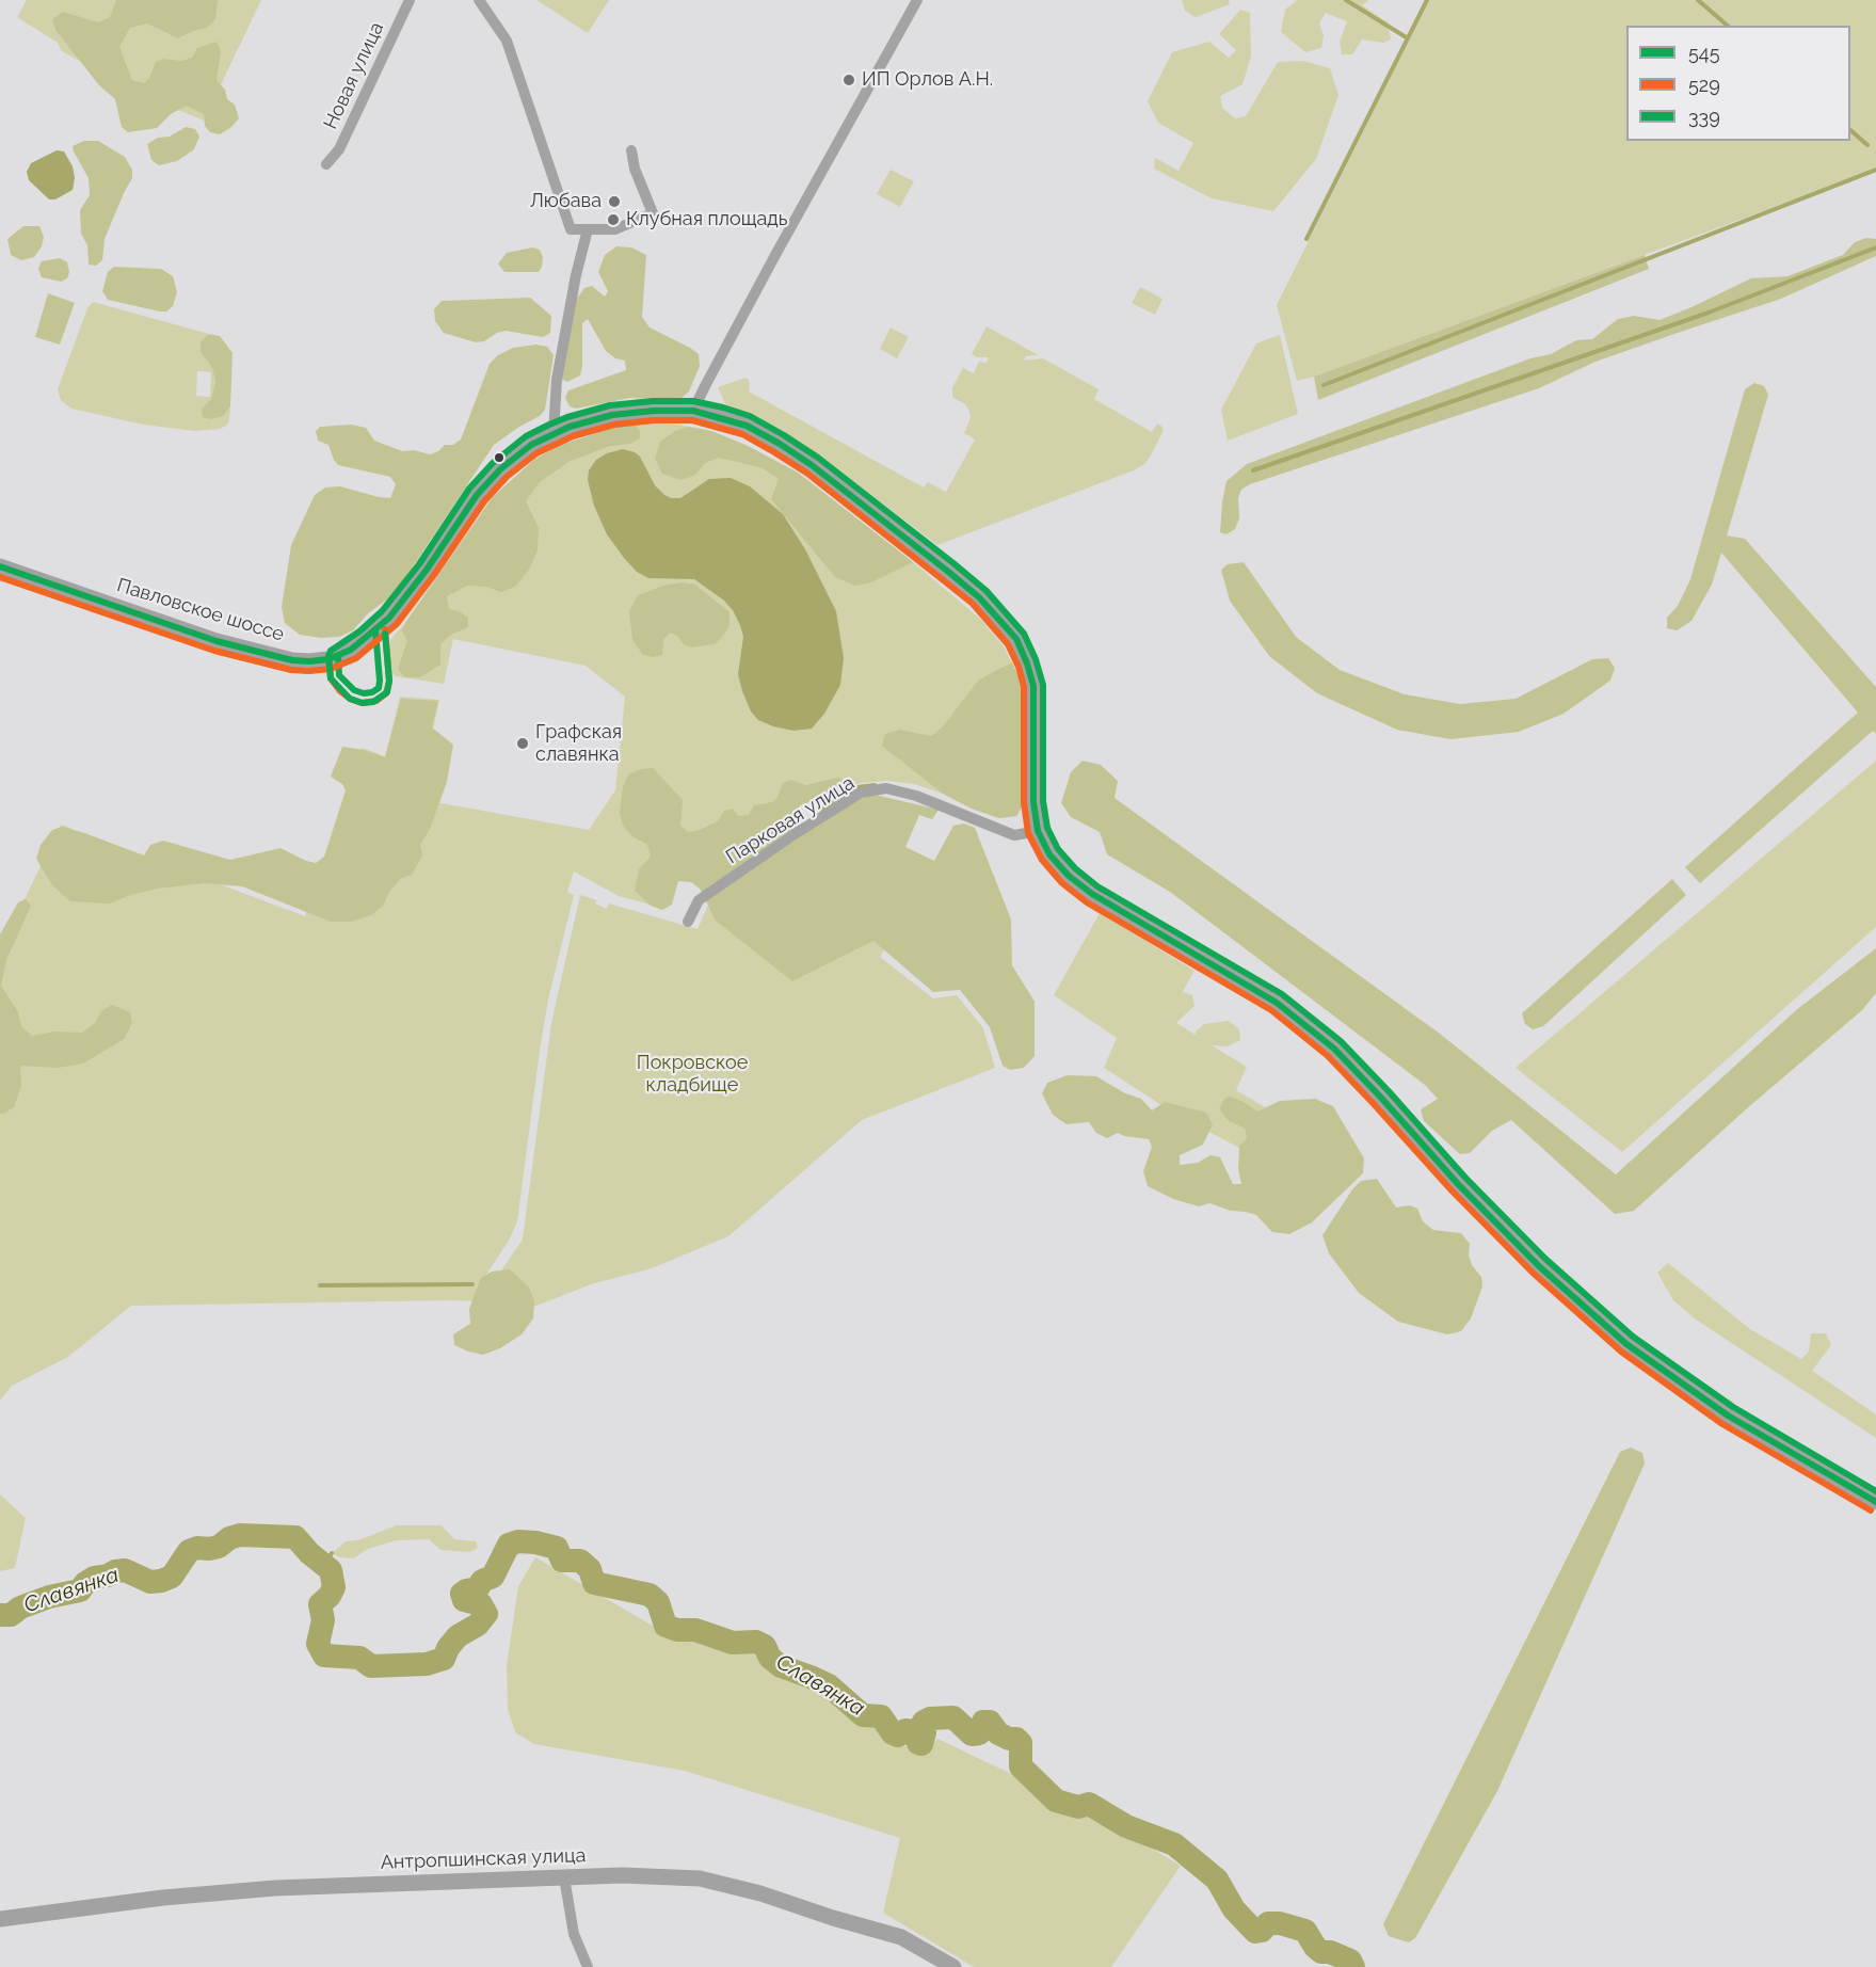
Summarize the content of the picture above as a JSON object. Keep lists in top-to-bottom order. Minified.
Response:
{"streets":{"main road":["Павловское шоссе","Антропшинская улица"],"street":["Новая улица","Парковая улица"]},"crossings":[["Павловское шоссе","Парковая улица"]],"water":["Славянка"],"parks":["Покровское кладбище"],"places":["ИП Орлов А.Н.","Любава","Клубная площадь","Графская славянка"],"lines":["transit line 339","transit line 545","transit line 529"],"legend":["545","529","339"]}
